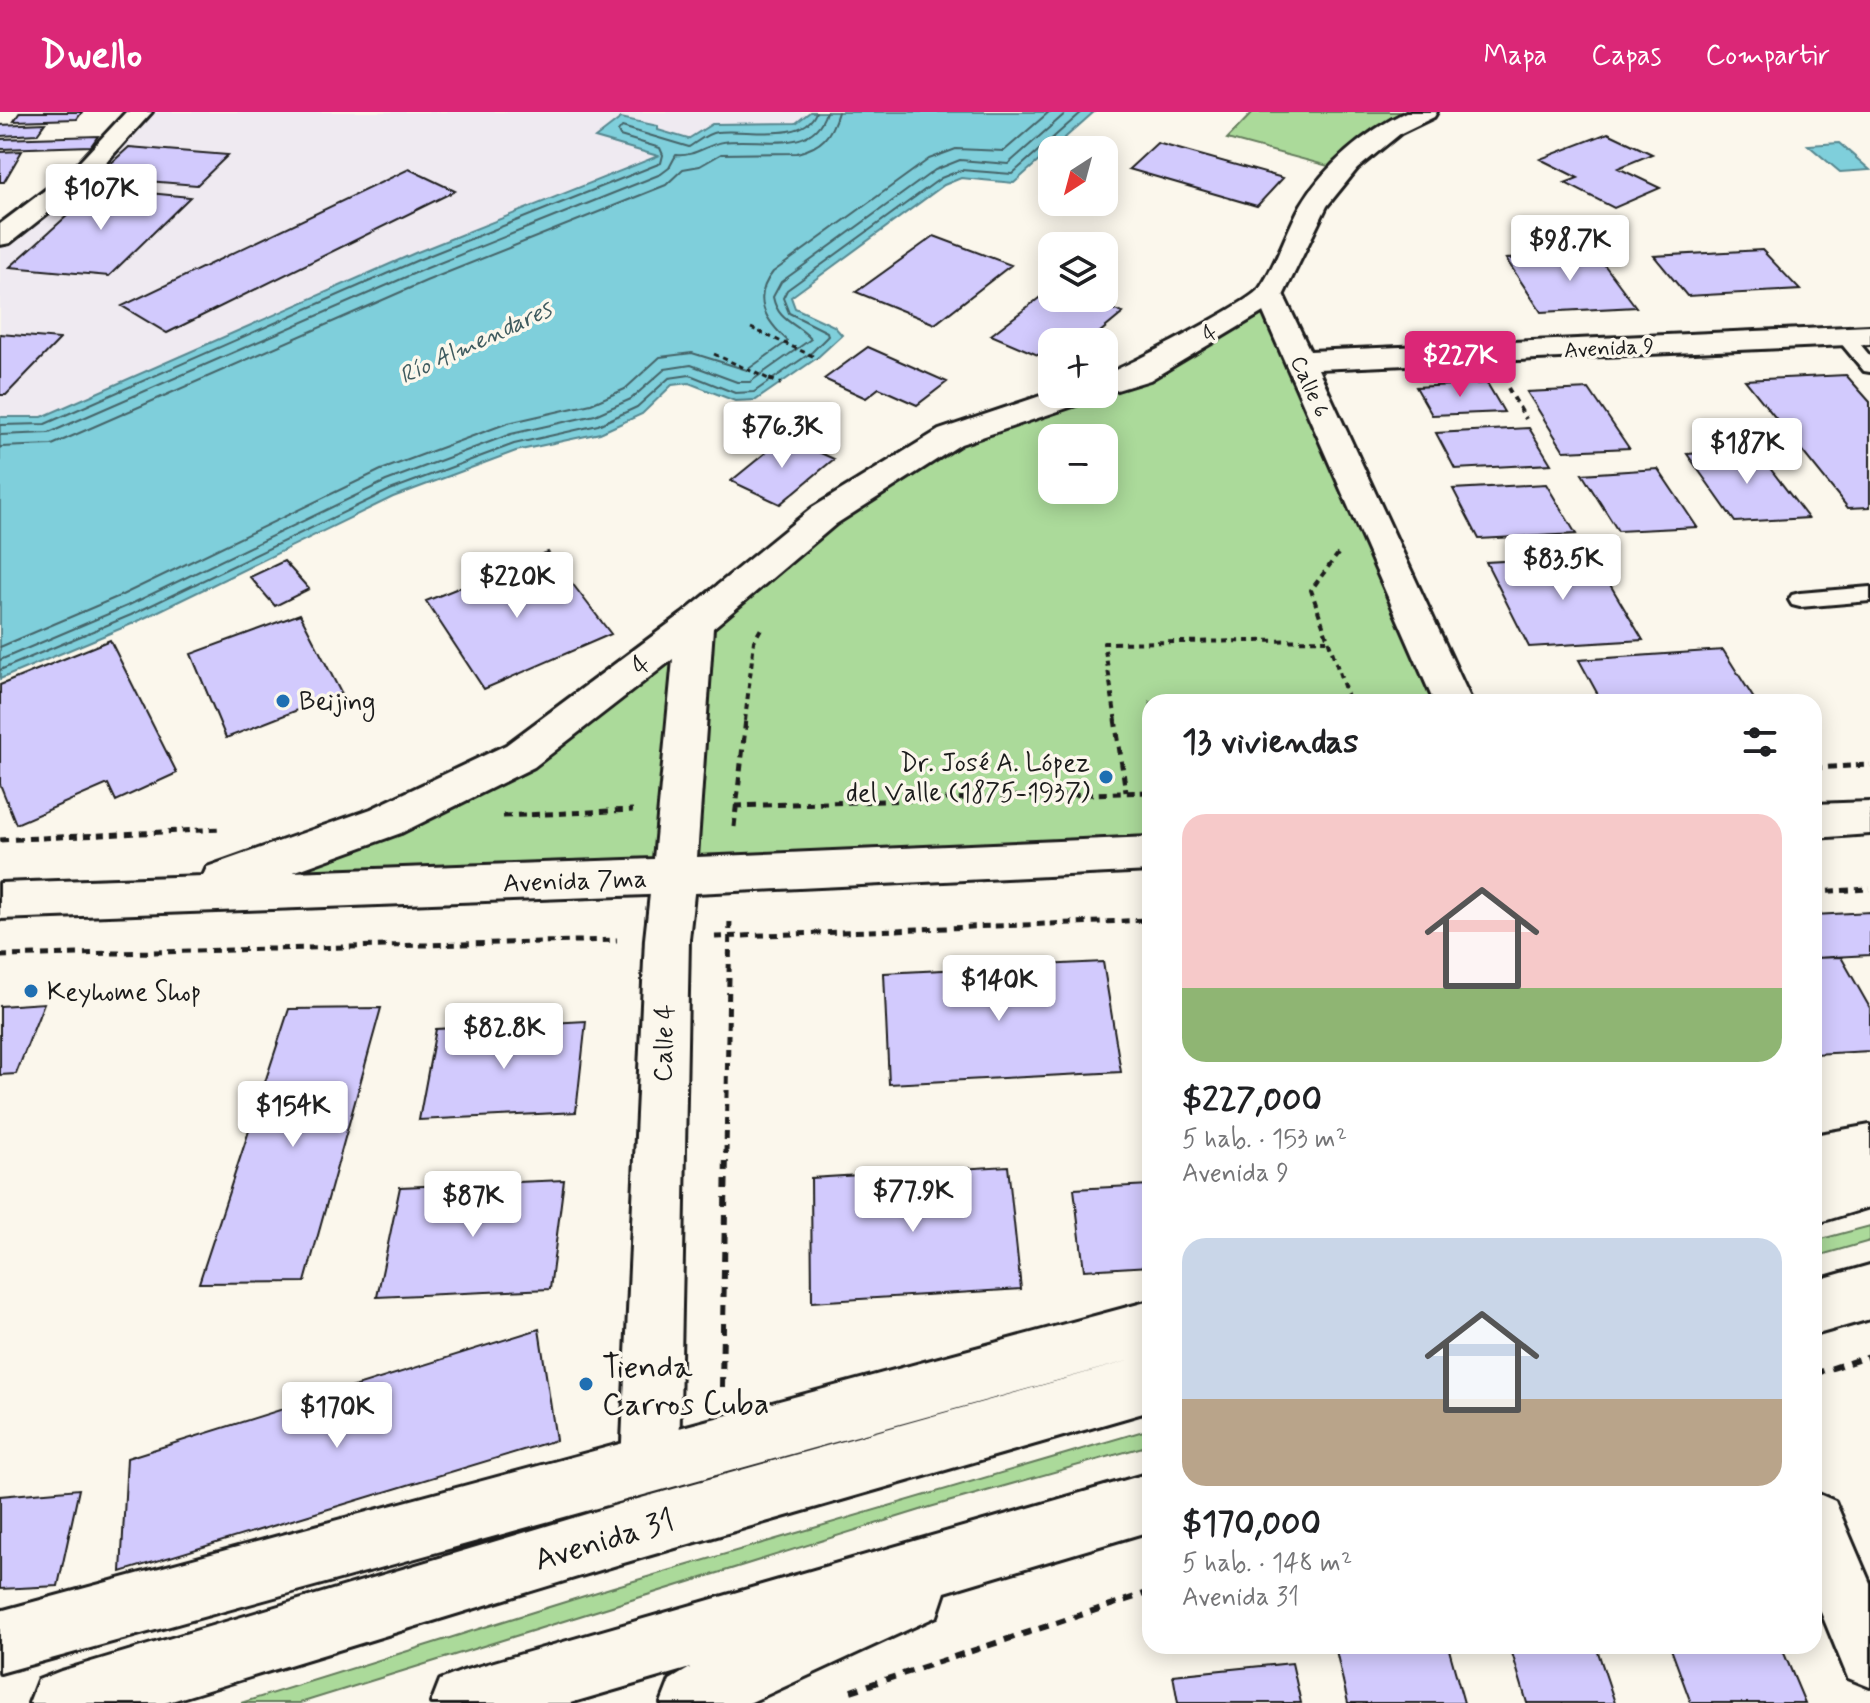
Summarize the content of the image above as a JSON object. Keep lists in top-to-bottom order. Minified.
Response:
{"streets":{"street":["4","Avenida 9","Calle 6","Avenida 7ma","Calle 4","Avenida 31"]},"crossings":[["4","Calle 6"],["4","Avenida 7ma"],["4","Calle 4"],["Avenida 9","Calle 6"],["Avenida 7ma","Calle 4"]],"water":["Río Almendares"],"places":["Beijing","Dr. José A. López del Valle (1875-1937)","Keyhome Shop","Tienda Carros Cuba"],"north":"bottom left","page":{"header":"Dwello","nav":["Mapa","Capas","Compartir"],"map_buttons":["+","−"],"price":["$107K","$98.7K","$227K","$76.3K","$187K","$83.5K","$220K","$140K","$82.8K","$154K","$77.9K","$87K","$170K"],"heading":"13 viviendas","list":[{"name":"$227,000","note":"5 hab. · 153 m² · Avenida 9"},{"name":"$170,000","note":"5 hab. · 148 m² · Avenida 31"}]}}
